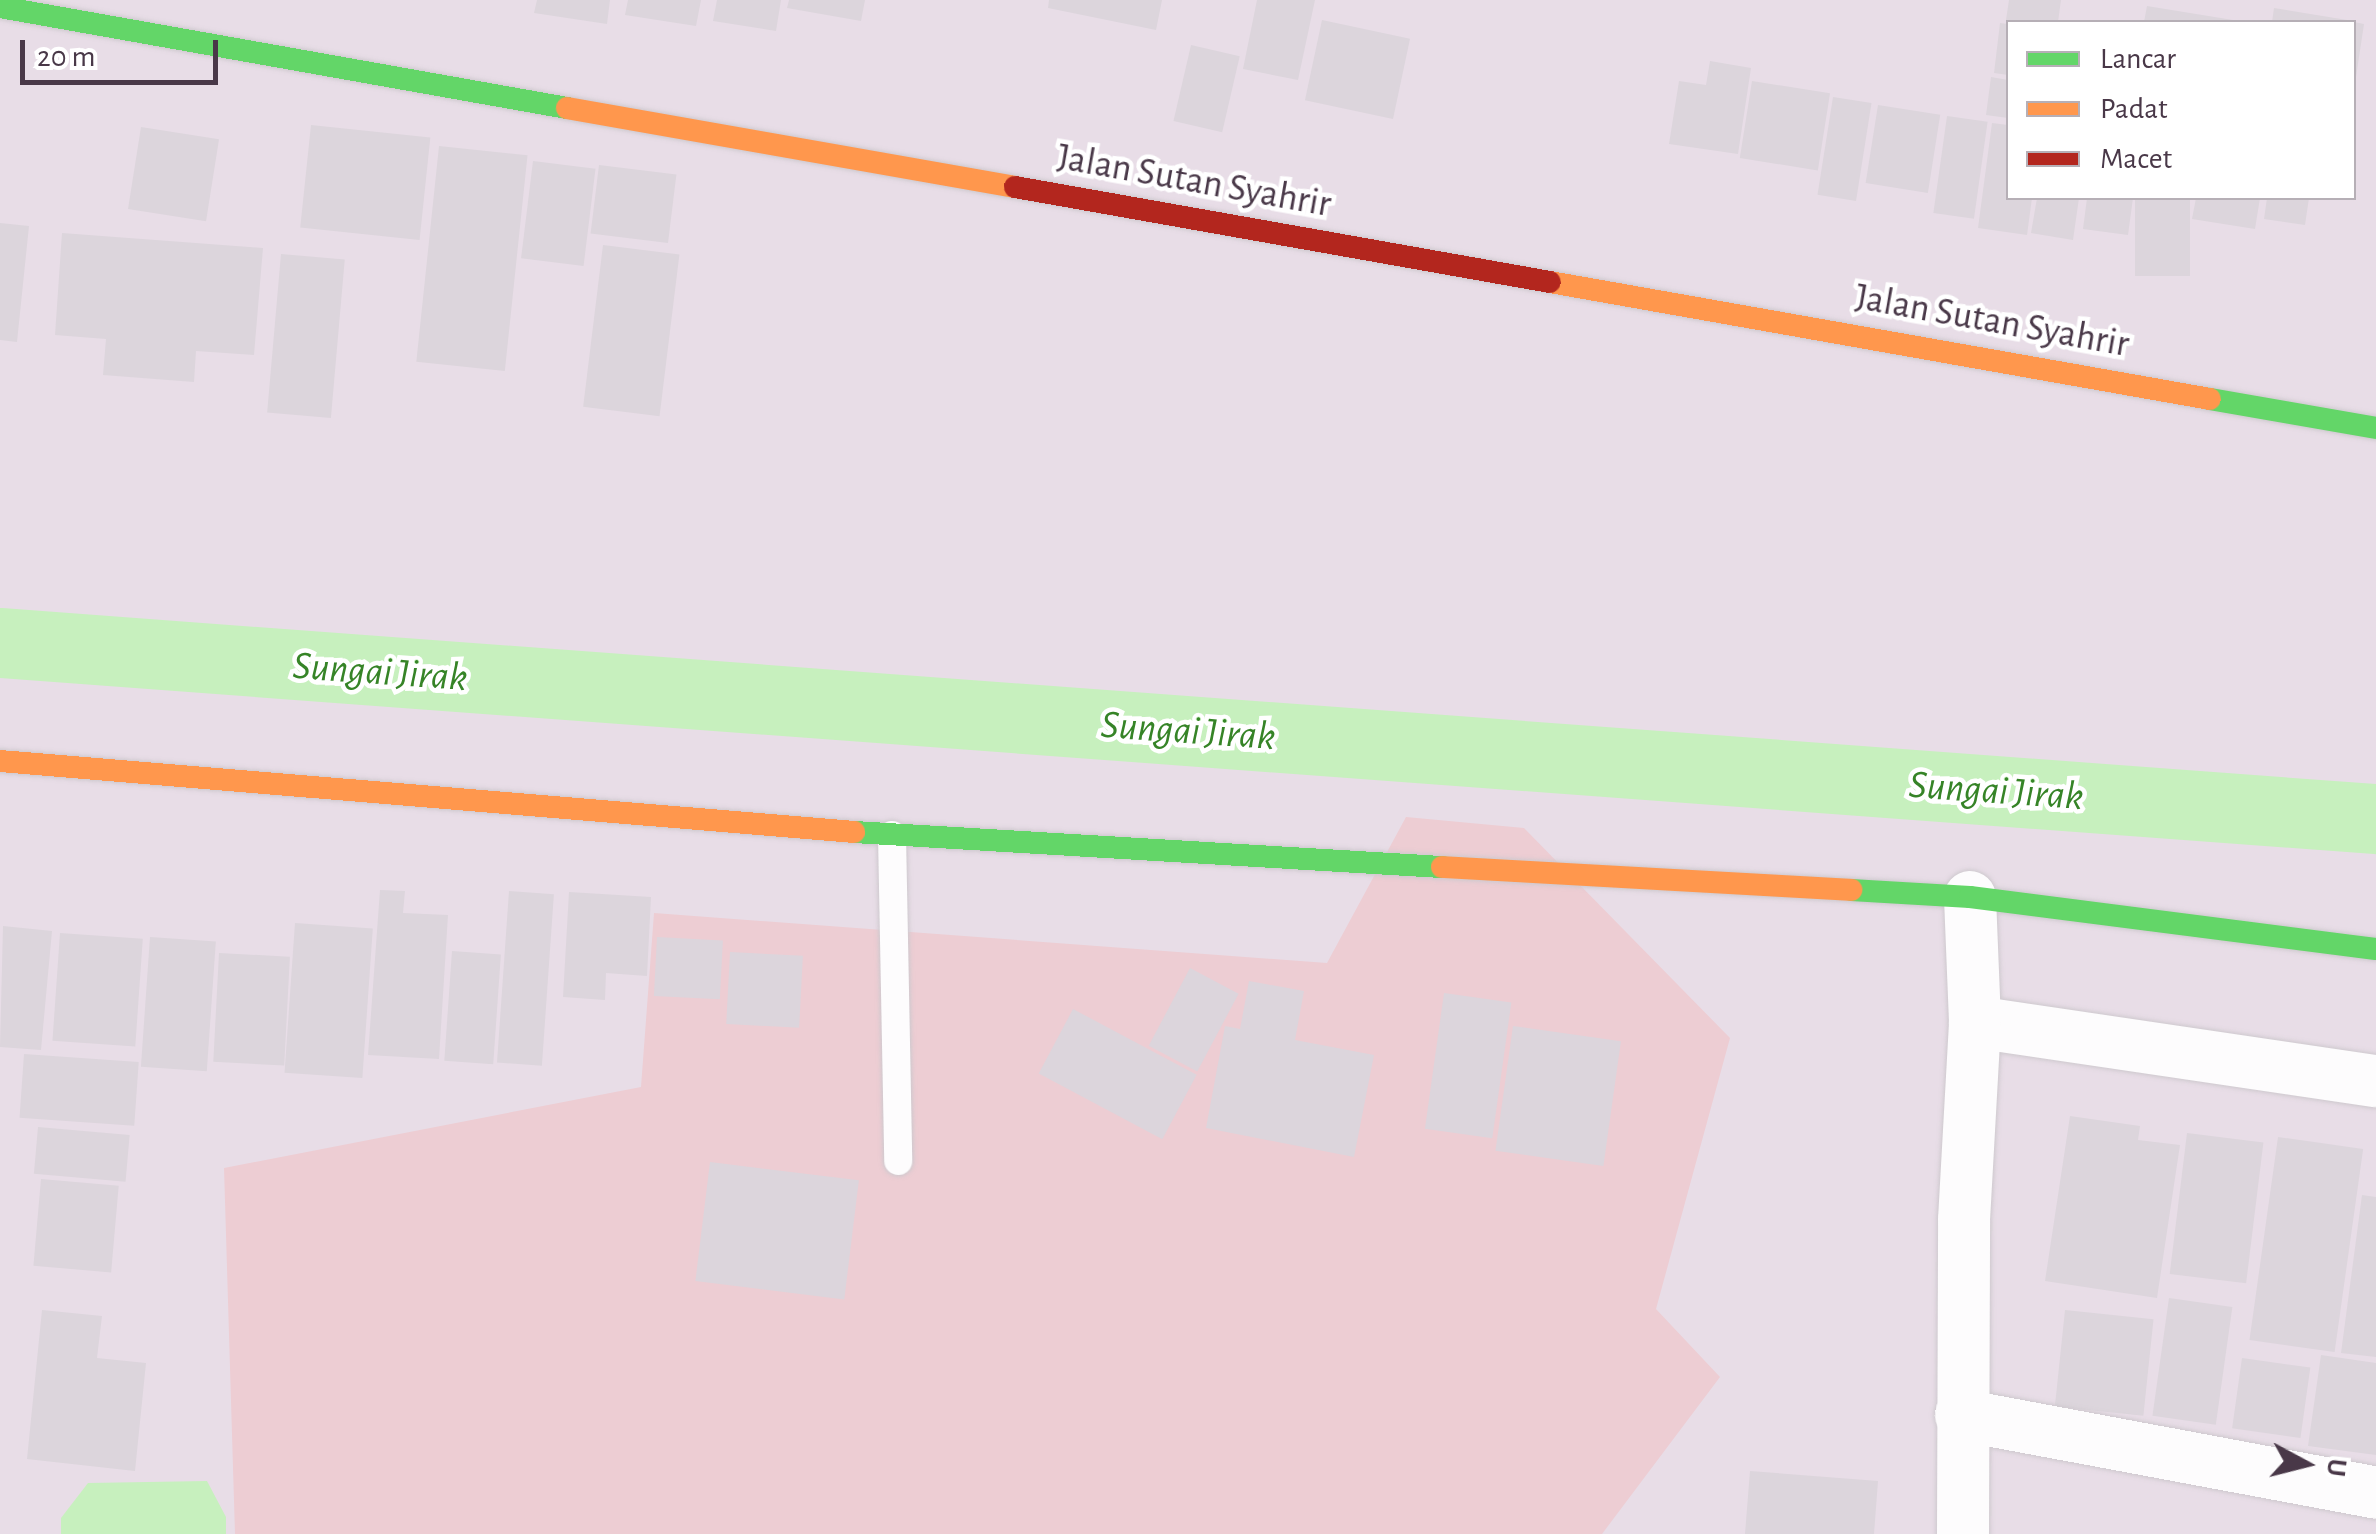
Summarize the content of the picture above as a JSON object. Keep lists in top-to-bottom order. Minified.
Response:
{"streets":{"main road":["Jalan Sutan Syahrir"]},"water":["Sungai Jirak"],"legend":["Lancar","Padat","Macet"],"scale_bar":"20 m","north":"right"}
